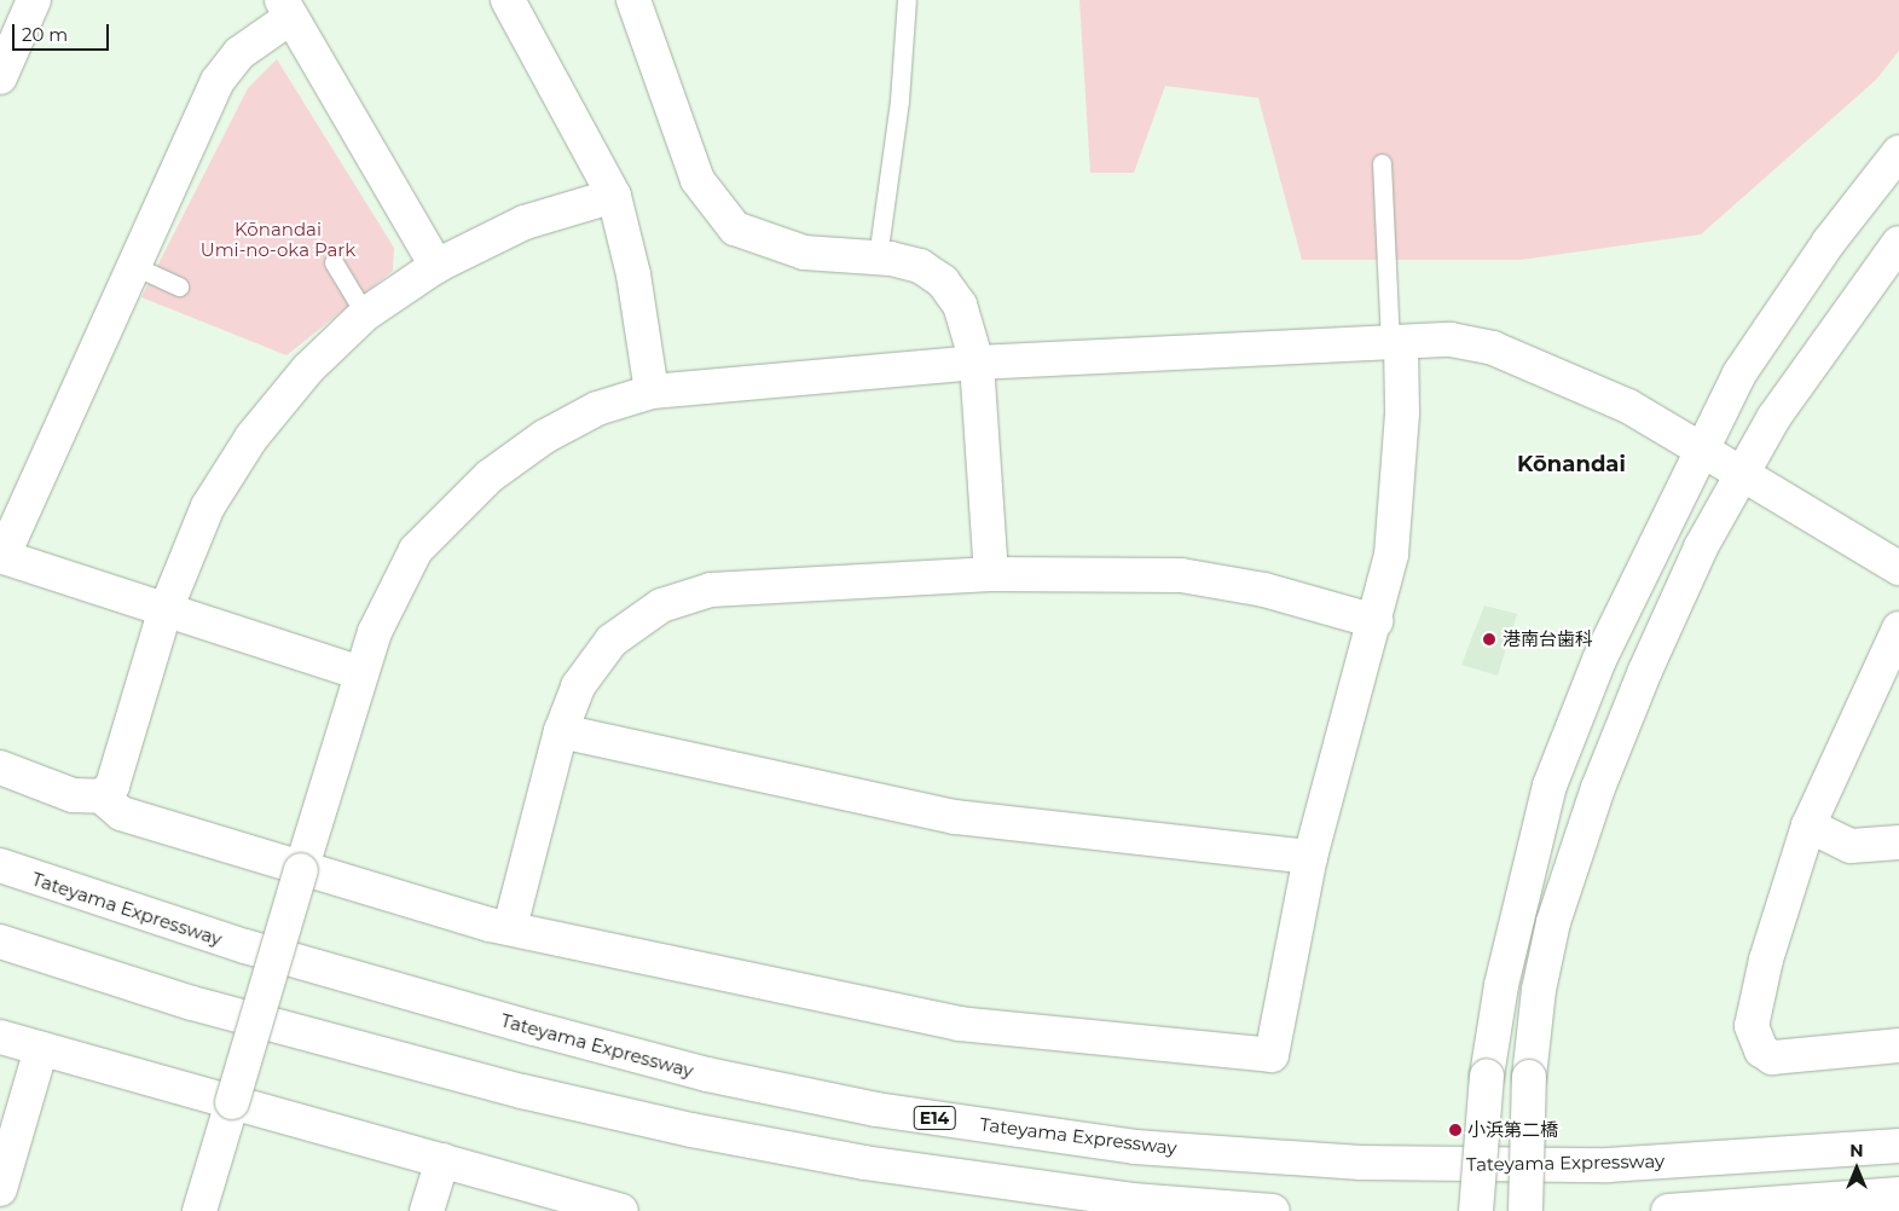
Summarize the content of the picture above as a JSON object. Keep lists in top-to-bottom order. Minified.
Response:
{"streets":{"main road":["Tateyama Expressway","E14"]},"districts":["Kōnandai"],"parks":["Kōnandai Umi-no-oka Park"],"places":["港南台歯科","小浜第二橋"],"scale_bar":"20 m","north":"top"}
